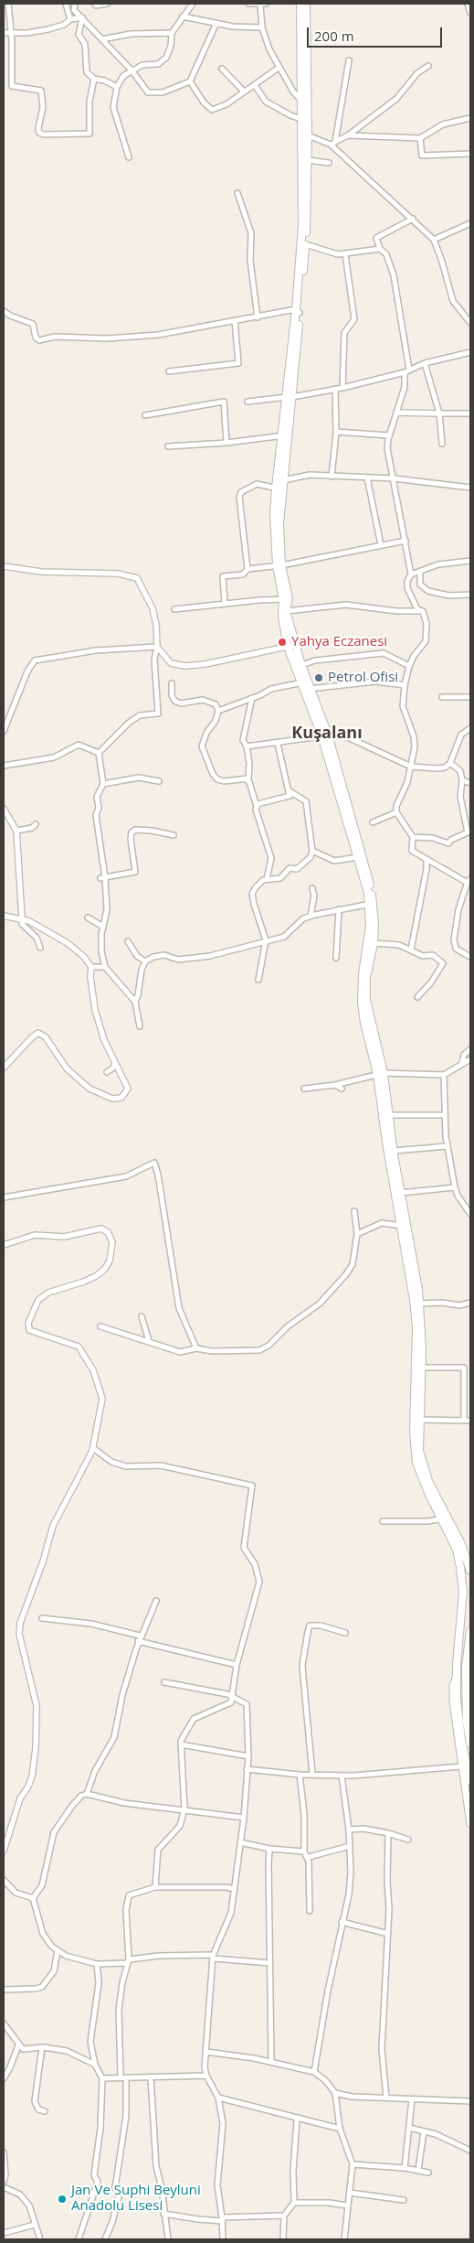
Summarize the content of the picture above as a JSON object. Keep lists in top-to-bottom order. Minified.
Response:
{"districts":["Kuşalanı"],"places":["Yahya Eczanesi","Petrol Ofisi","Jan Ve Suphi Beyluni Anadolu Lisesi"],"scale_bar":"200 m"}
